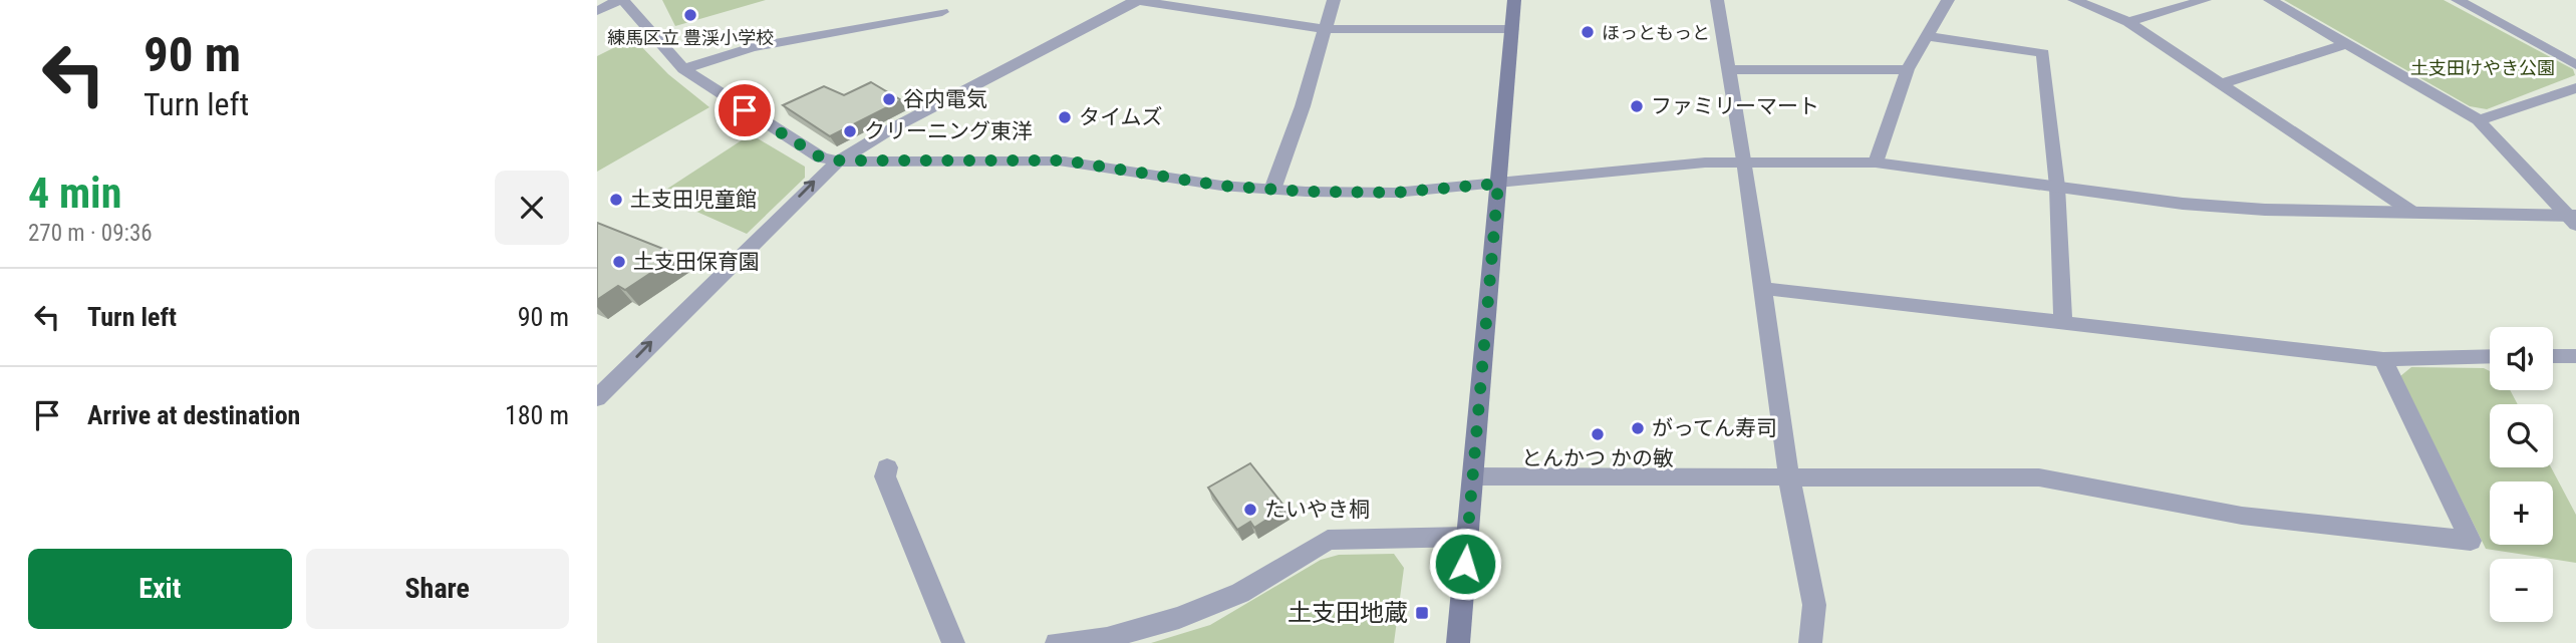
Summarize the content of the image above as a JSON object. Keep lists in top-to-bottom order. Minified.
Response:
{"parks":["土支田けやき公園"],"places":{"other":["練馬区立 豊渓小学校","ほっともっと","谷内電気","ファミリーマート","タイムズ","クリーニング東洋","土支田児童館","土支田保育園","がってん寿司","とんかつ かの敏","たいやき桐"],"transit":["土支田地蔵"]},"page":{"turn":["90 m","Turn left"],"heading":["4 min","270 m · 09:36"],"list":[{"name":"Turn left","value":"90 m"},{"name":"Arrive at destination","value":"180 m"}],"map_buttons":["+","−"],"buttons":["Exit","Share"]}}
